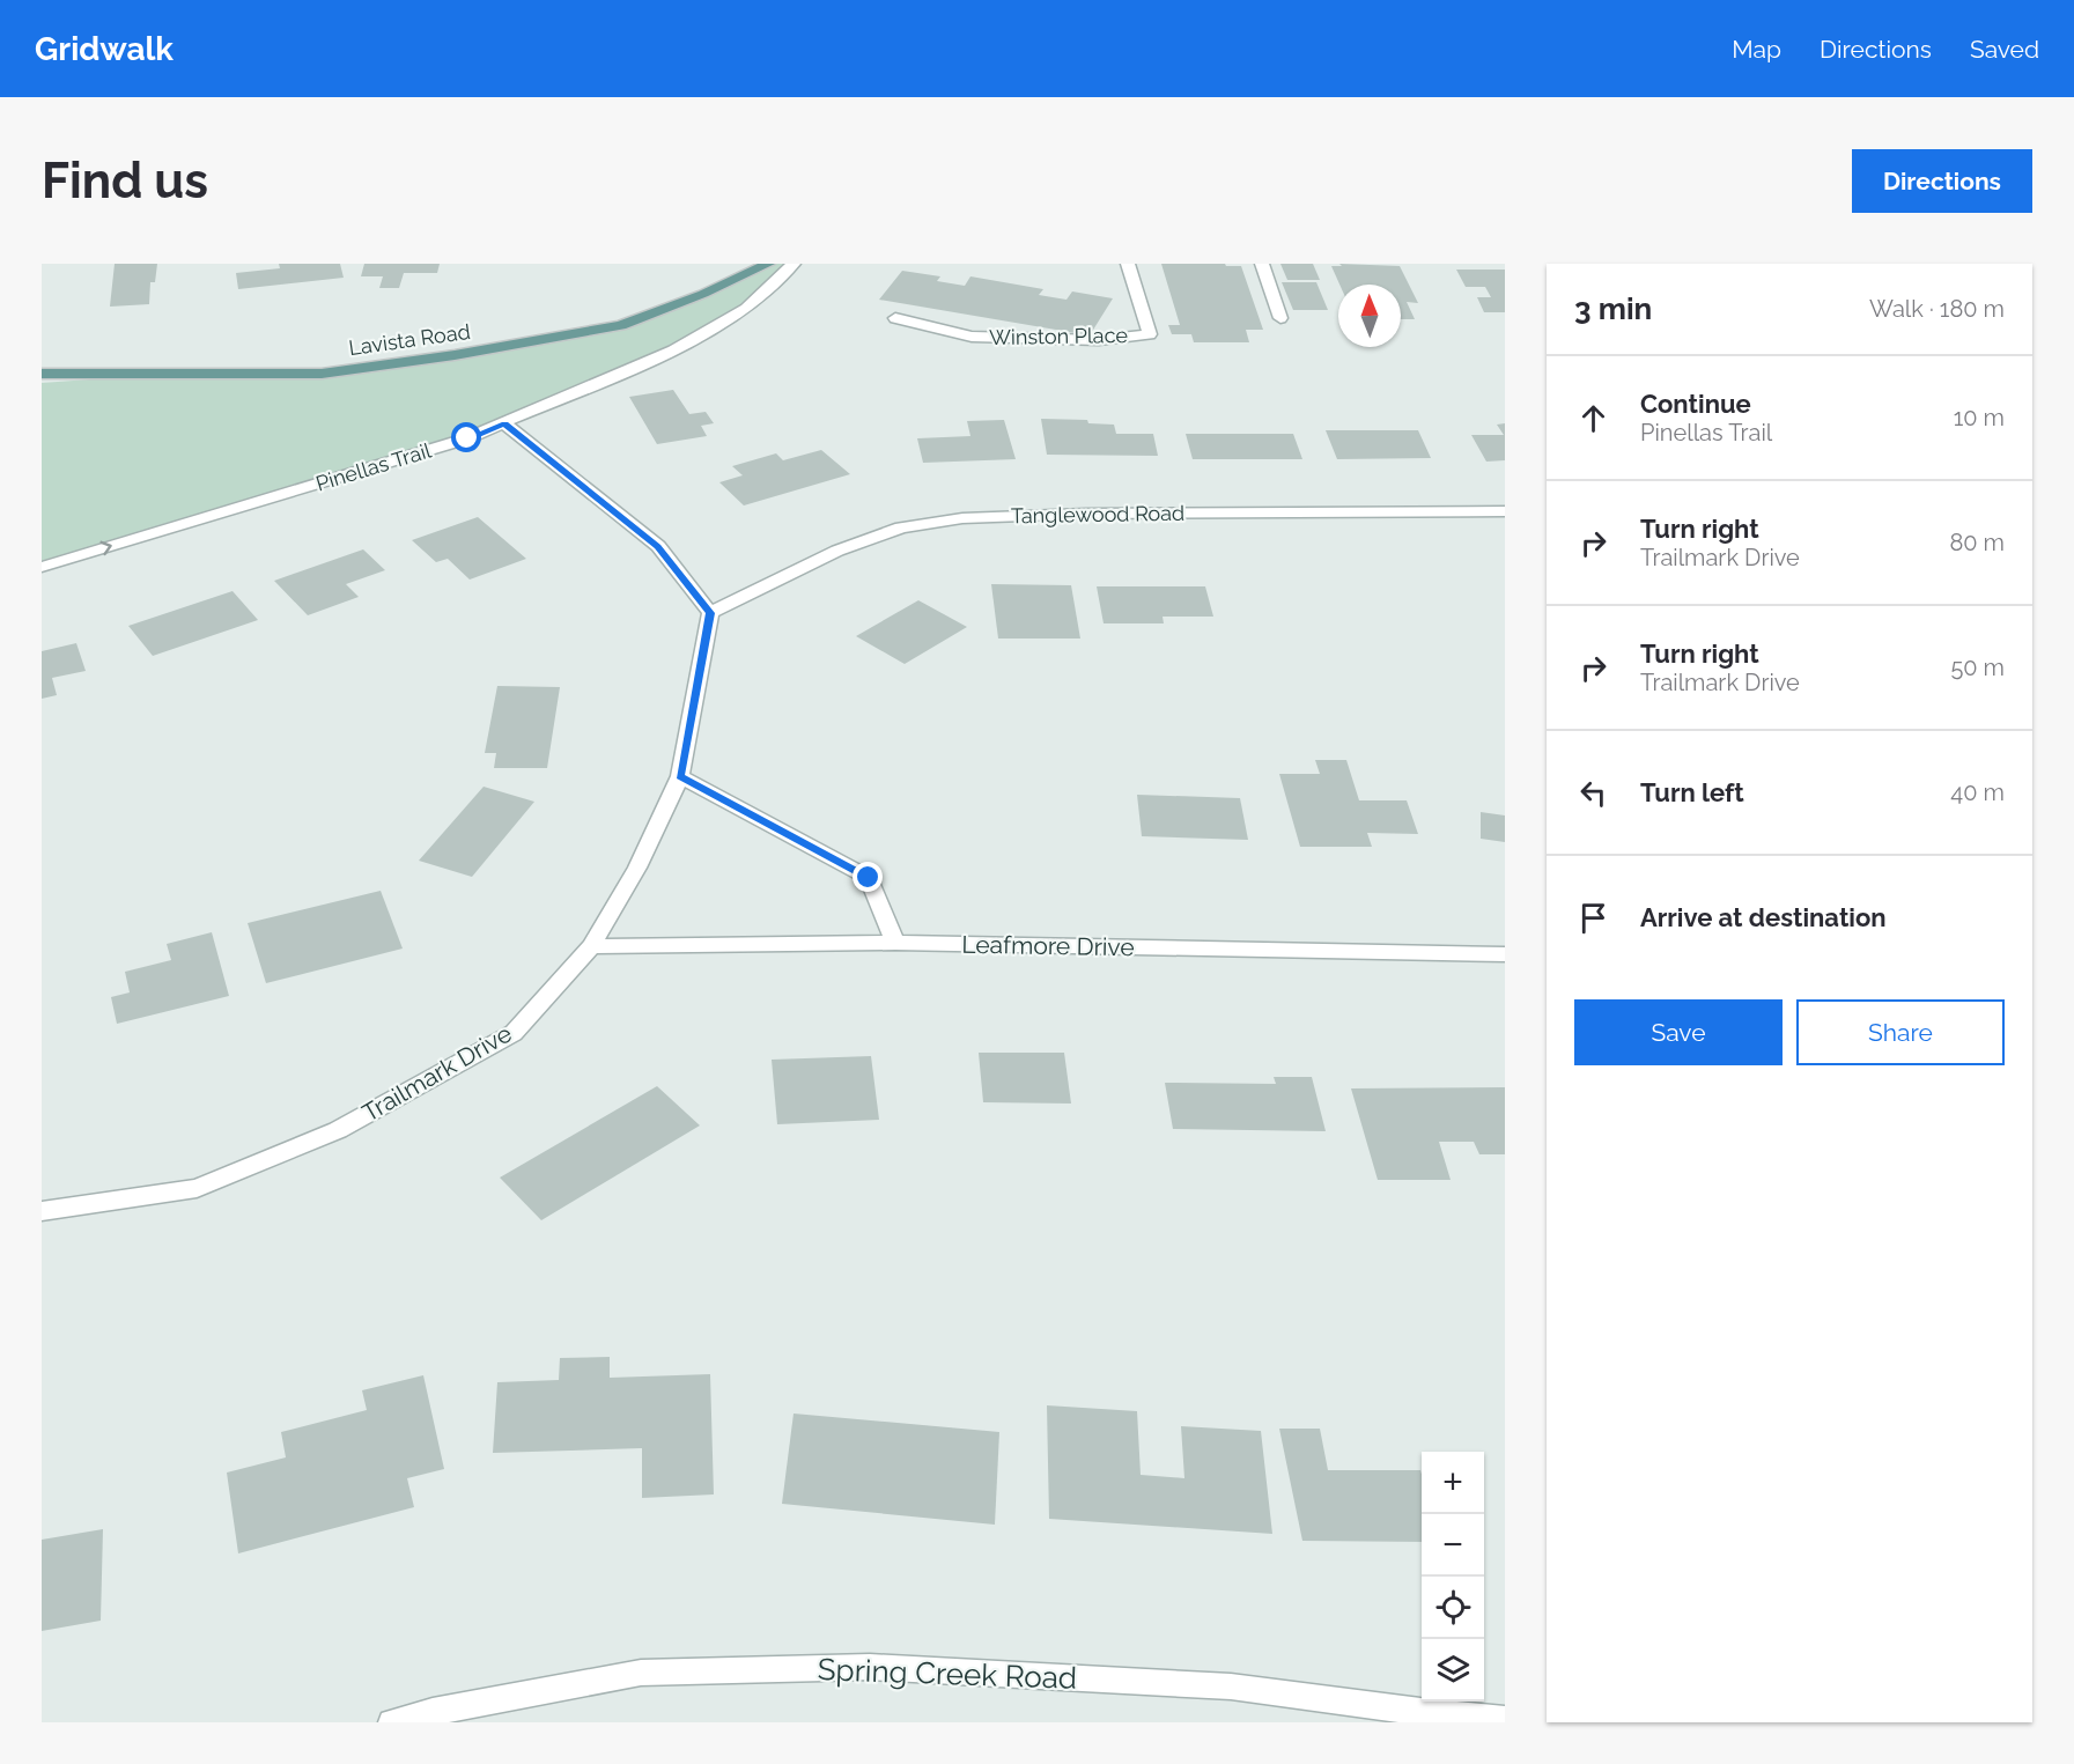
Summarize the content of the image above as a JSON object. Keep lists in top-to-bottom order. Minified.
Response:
{"streets":{"main road":["Lavista Road"],"street":["Winston Place","Pinellas Trail","Tanglewood Road","Leafmore Drive","Trailmark Drive","Spring Creek Road"]},"crossings":[["Tanglewood Road","Trailmark Drive"],["Leafmore Drive","Trailmark Drive"]],"one_way":["Pinellas Trail"],"north":"top","page":{"header":"Gridwalk","nav":["Map","Directions","Saved"],"buttons":["Directions",["Save","Share"]],"title":"Find us","heading":["3 min","Walk · 180 m"],"list":[["Continue","Pinellas Trail","10 m"],["Turn right","Trailmark Drive","80 m"],["Turn right","Trailmark Drive","50 m"],["Turn left","40 m"],"Arrive at destination"],"map_buttons":["+","−"]}}
